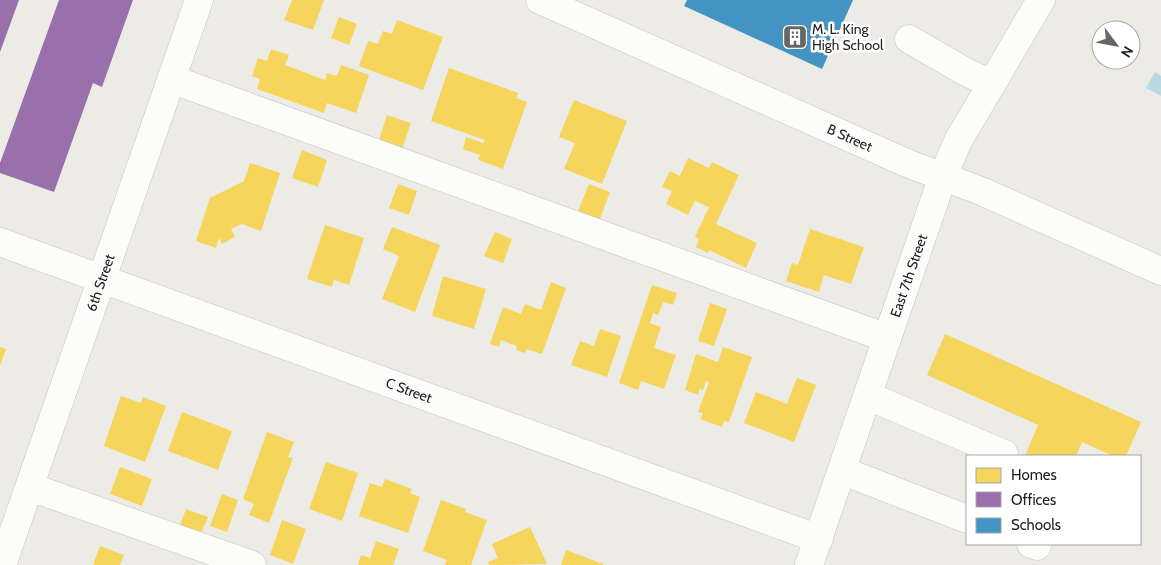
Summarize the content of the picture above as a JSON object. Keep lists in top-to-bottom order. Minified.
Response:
{"streets":{"street":["B Street","East 7th Street","6th Street","C Street"]},"crossings":[["B Street","East 7th Street"],["East 7th Street","C Street"],["6th Street","C Street"]],"places":{"building":["M. L. King High School"]},"legend":["Homes","Offices","Schools"],"north":"bottom right"}
